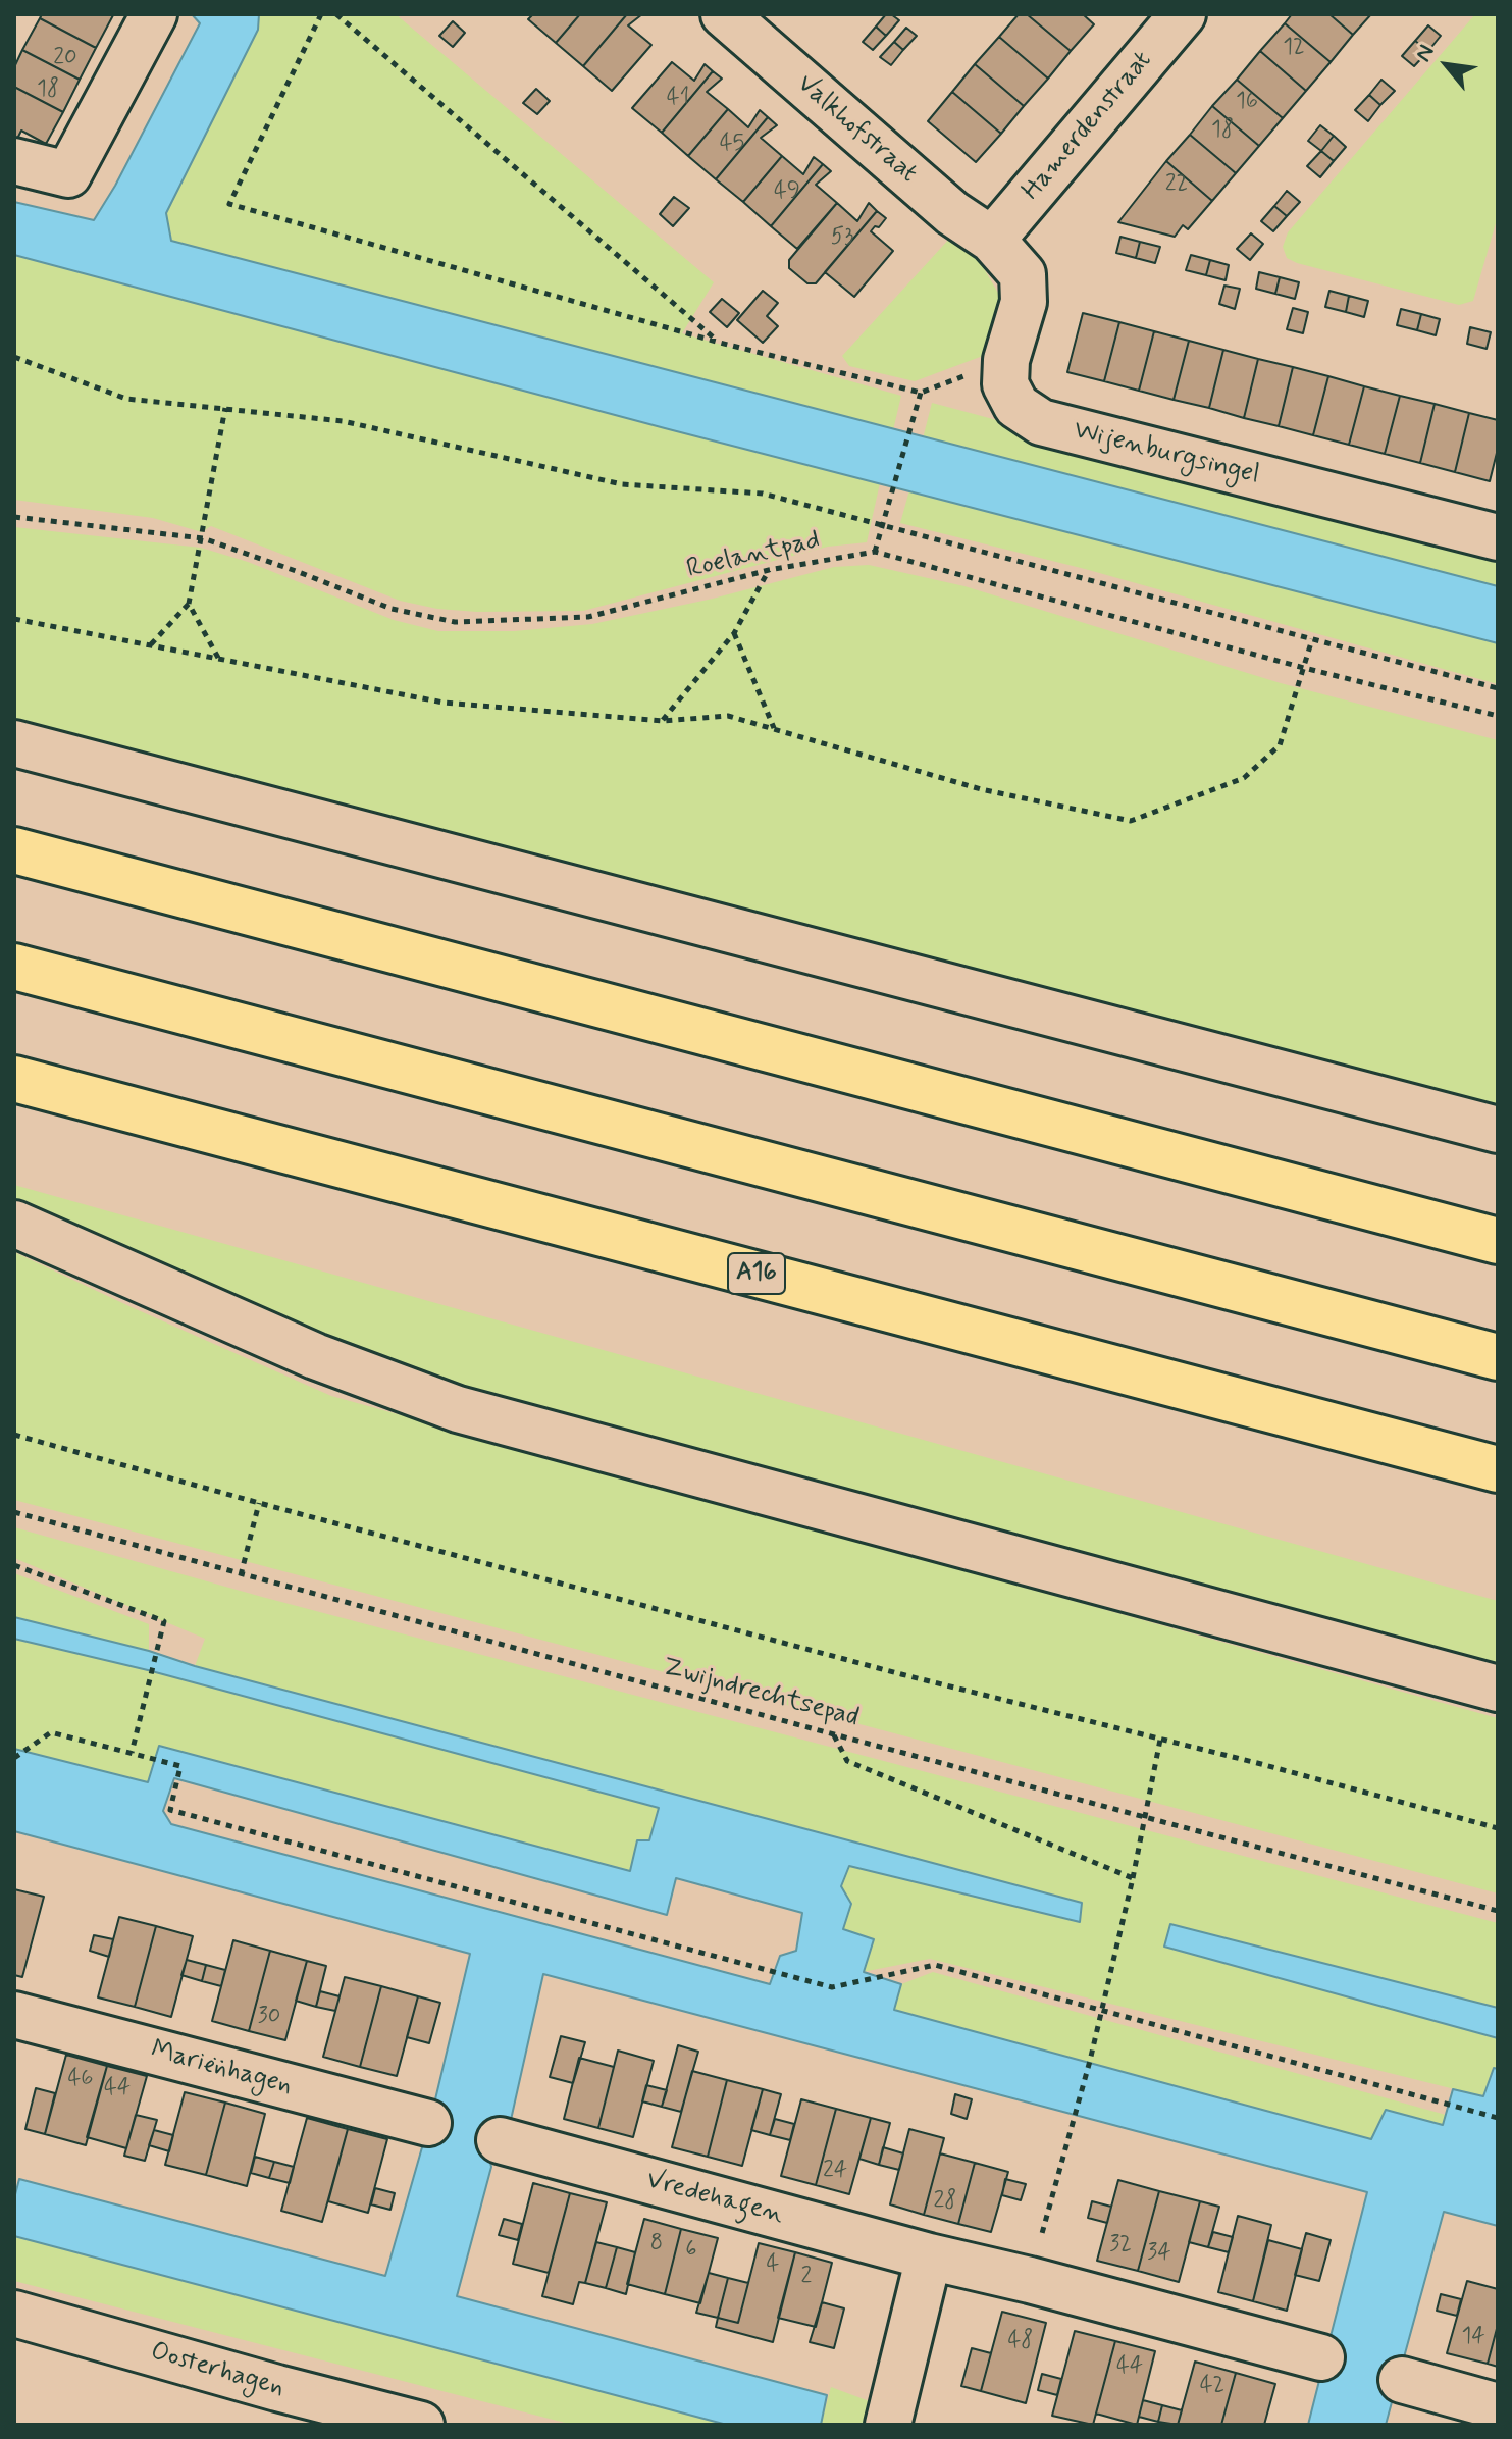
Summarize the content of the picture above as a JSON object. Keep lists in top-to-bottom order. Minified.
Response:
{"streets":{"highway":["A16"],"street":["Hamerdenstraat","Valkhofstraat","Wijenburgsingel","Mariënhagen","Vredehagen","Oosterhagen"],"path":["Roelantpad","Zwijndrechtsepad"]},"crossings":[["Hamerdenstraat","Valkhofstraat"],["Hamerdenstraat","Wijenburgsingel"],["Valkhofstraat","Wijenburgsingel"]],"house_numbers":["12","20","18","41","16","18","45","22","49","53","30","46","44","24","28","8","32","6","34","4","2","14","48","44","42"],"north":"top left"}
